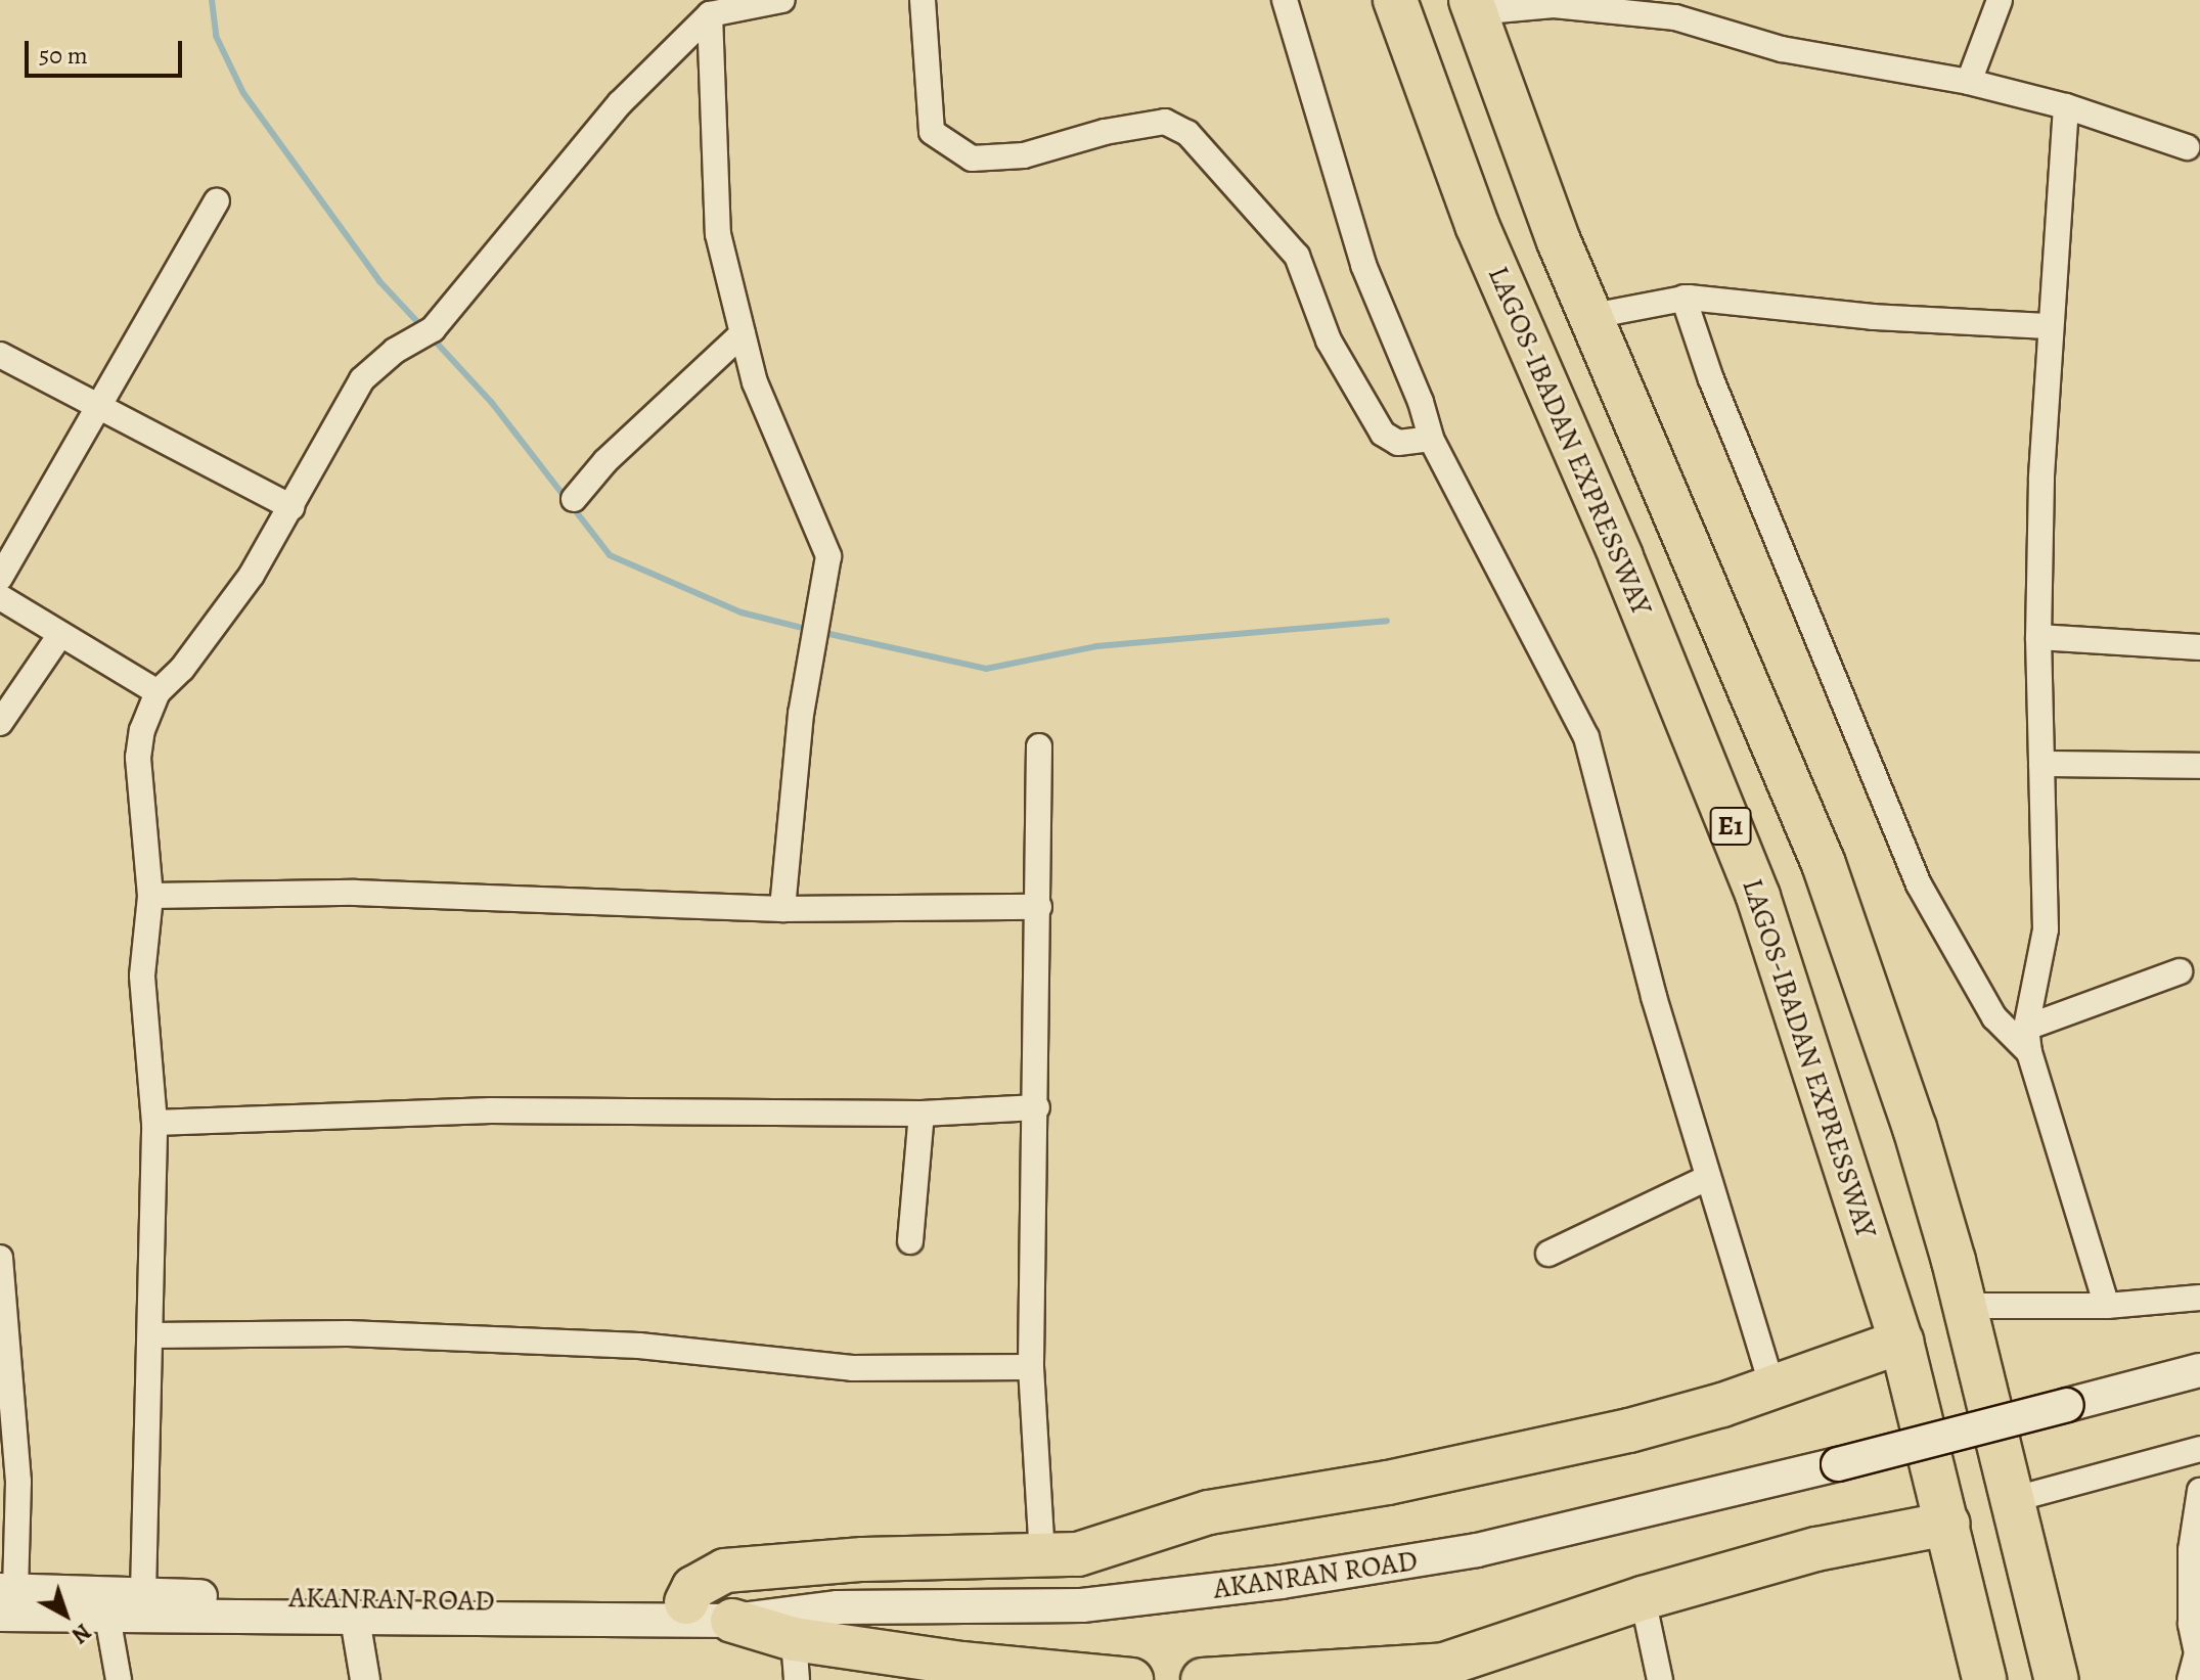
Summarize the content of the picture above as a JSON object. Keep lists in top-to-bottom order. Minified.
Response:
{"streets":{"highway":["LAGOS-IBADAN EXPRESSWAY","E1"],"main road":["AKANRAN ROAD"]},"scale_bar":"50 m","north":"bottom right"}
